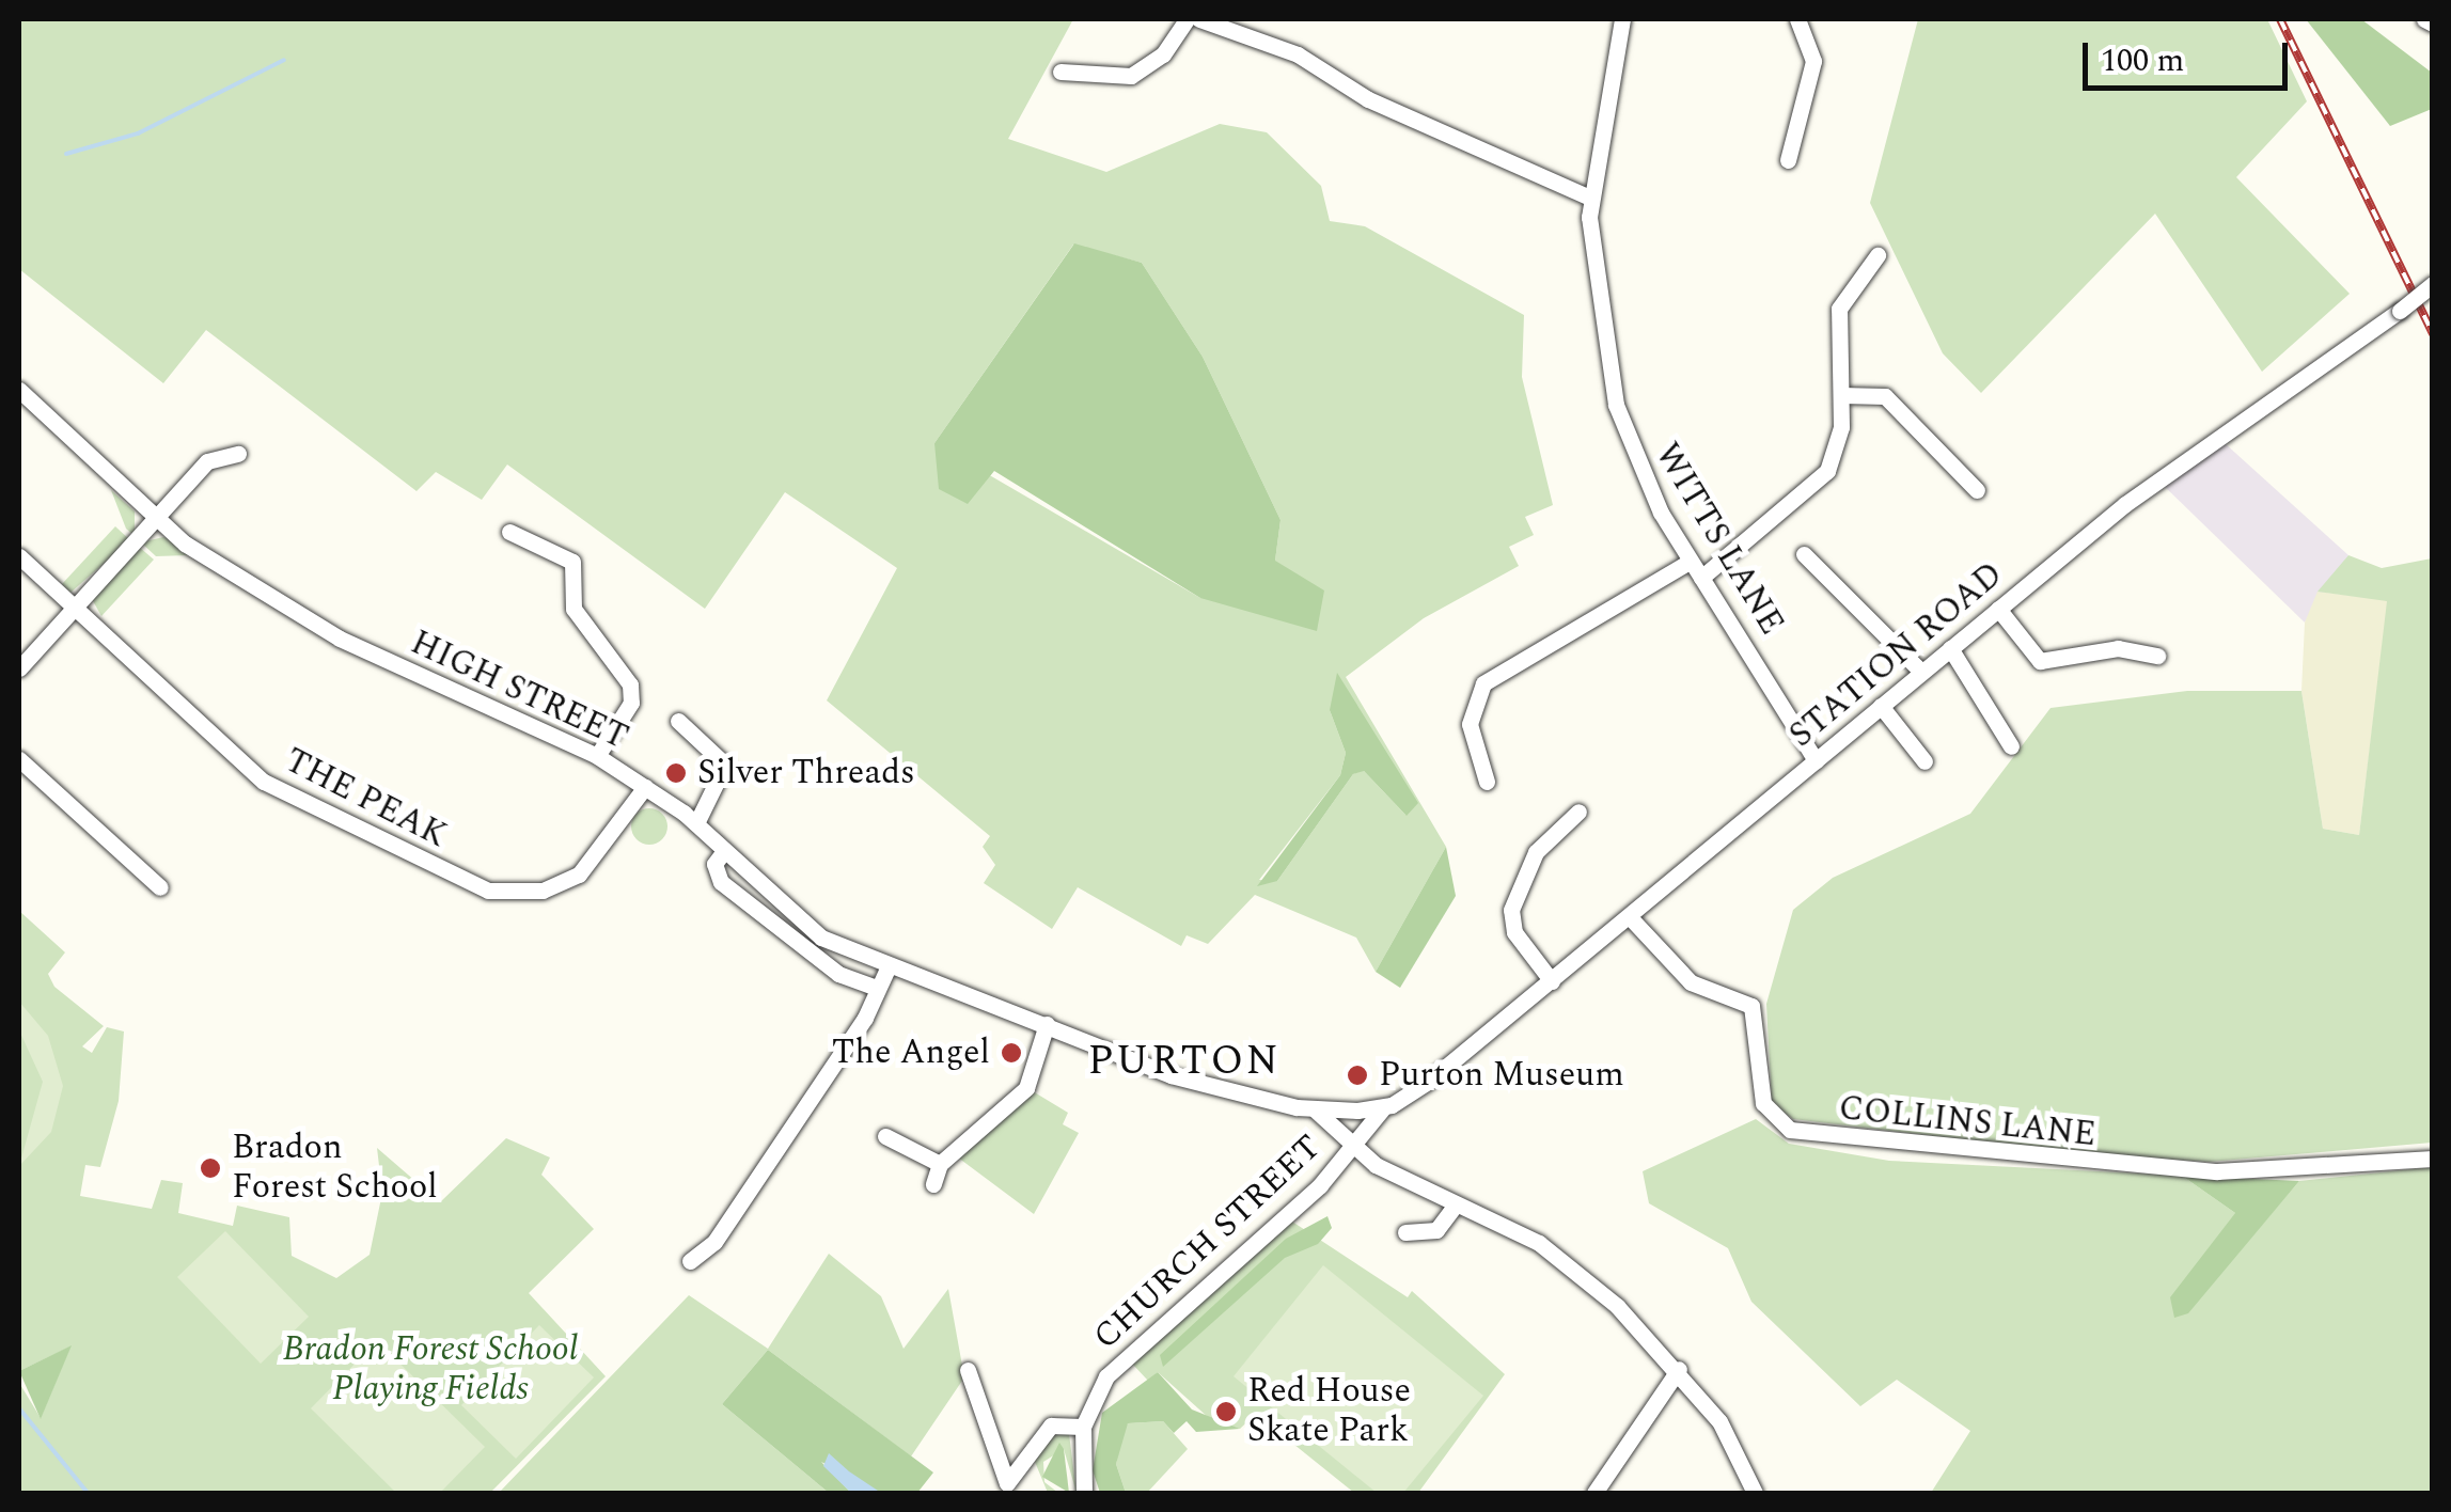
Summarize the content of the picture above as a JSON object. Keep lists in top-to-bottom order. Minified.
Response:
{"streets":{"street":["WITTS LANE","STATION ROAD","HIGH STREET","THE PEAK","COLLINS LANE","CHURCH STREET"]},"crossings":[["WITTS LANE","STATION ROAD"],["STATION ROAD","HIGH STREET"],["STATION ROAD","COLLINS LANE"],["HIGH STREET","THE PEAK"],["HIGH STREET","CHURCH STREET"]],"districts":["PURTON"],"parks":["Bradon Forest School Playing Fields"],"places":["Silver Threads","The Angel","Purton Museum","Bradon Forest School","Red House Skate Park"],"scale_bar":"100 m"}
